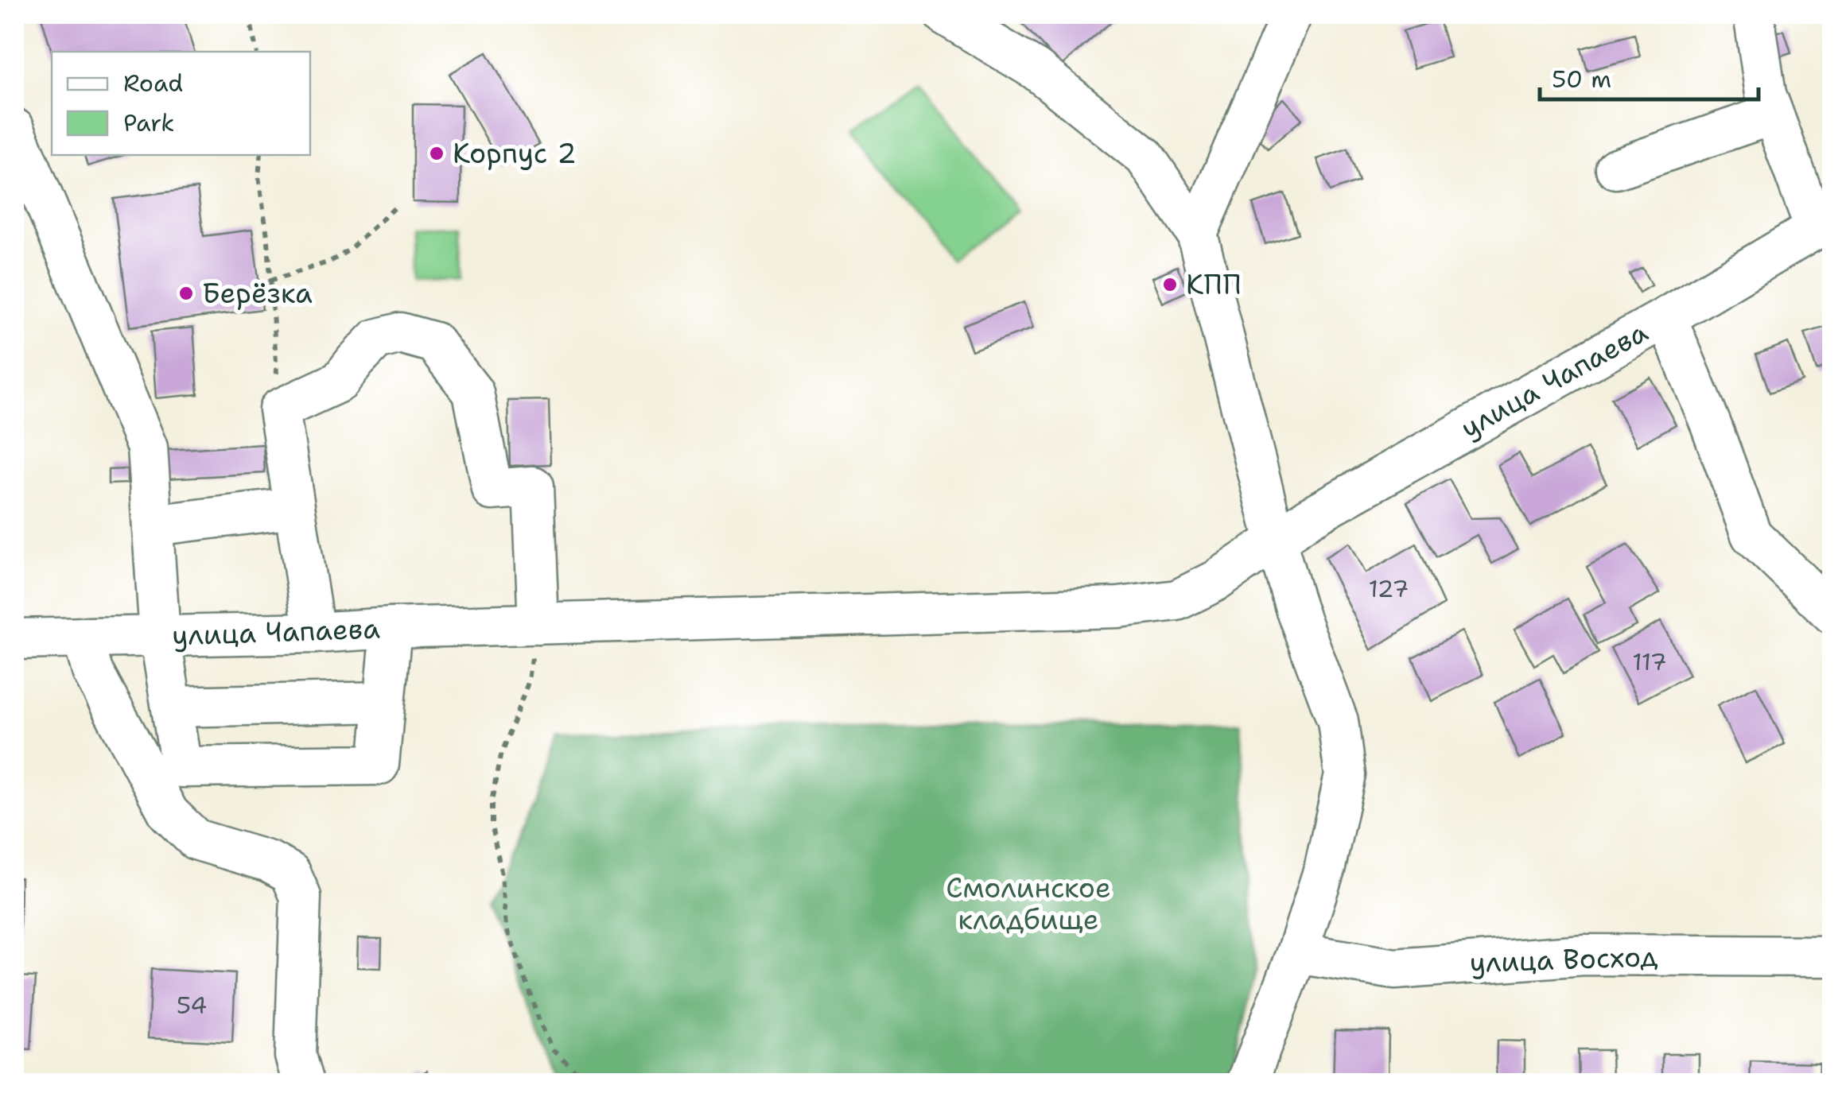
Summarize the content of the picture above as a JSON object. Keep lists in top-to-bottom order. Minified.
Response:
{"streets":{"street":["улица Чапаева","улица Восход"]},"parks":["Смолинское кладбище"],"places":["Корпус 2","КПП","Берёзка"],"house_numbers":["127","117","54"],"legend":["Road","Park"],"scale_bar":"50 m"}
